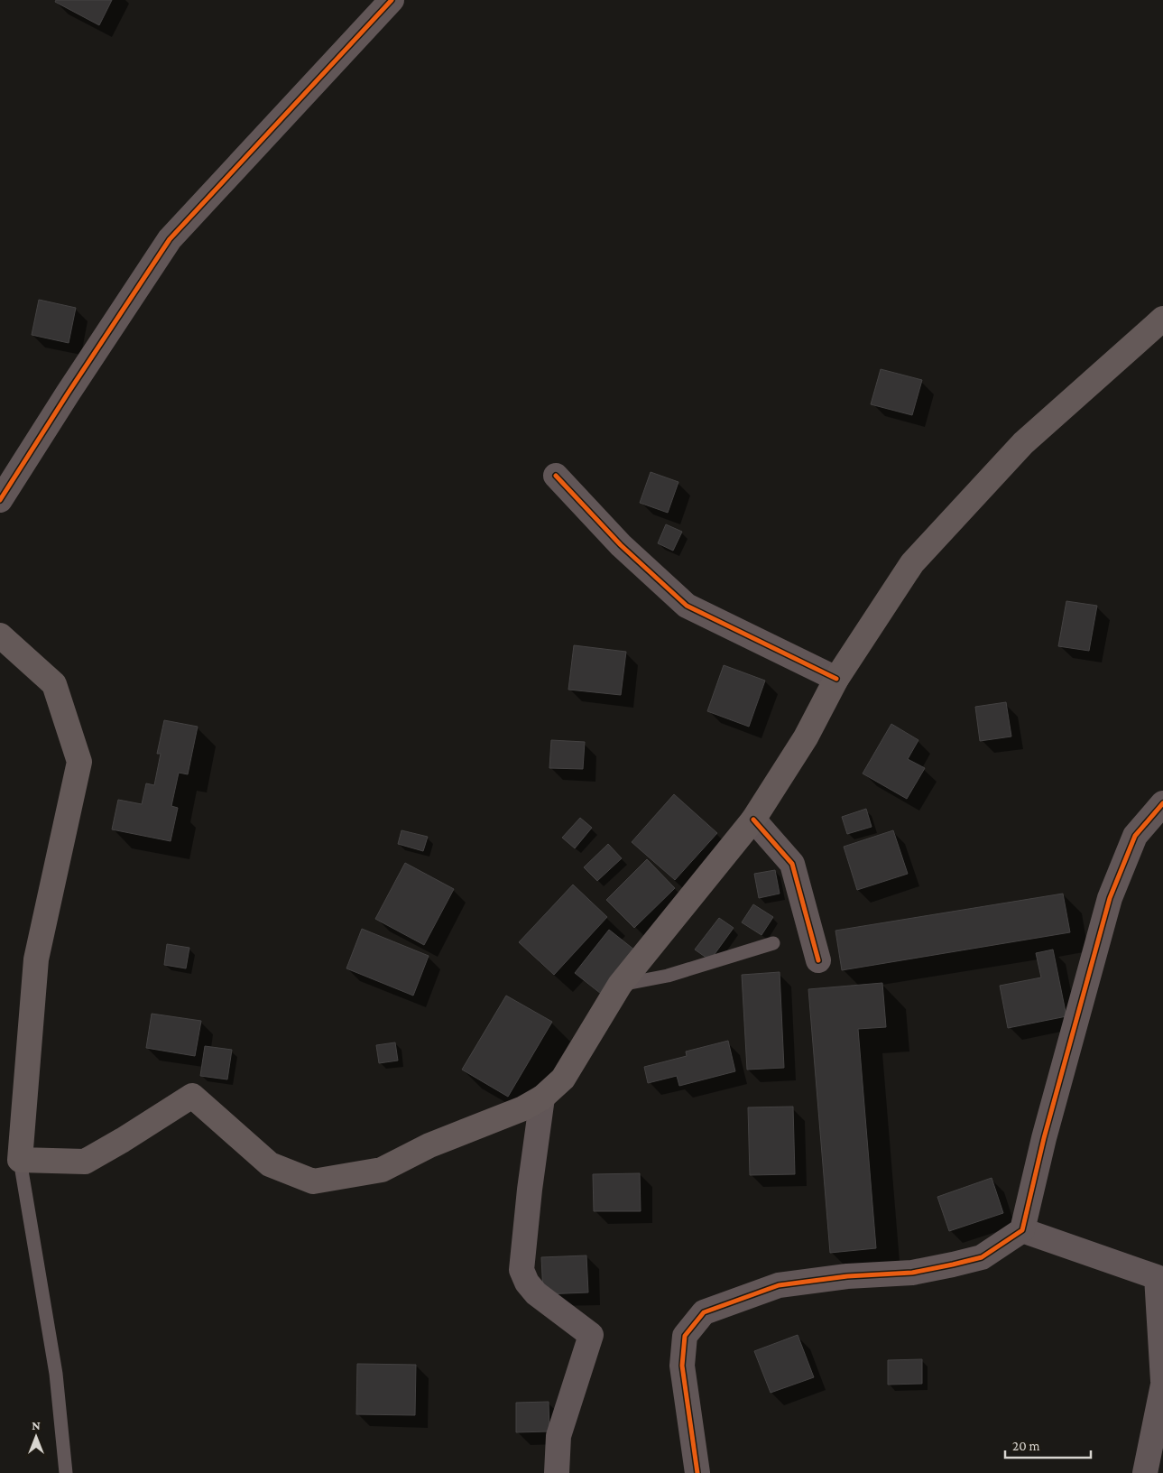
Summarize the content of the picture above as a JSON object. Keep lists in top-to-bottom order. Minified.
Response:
{"scale_bar":"20 m","north":"top"}
